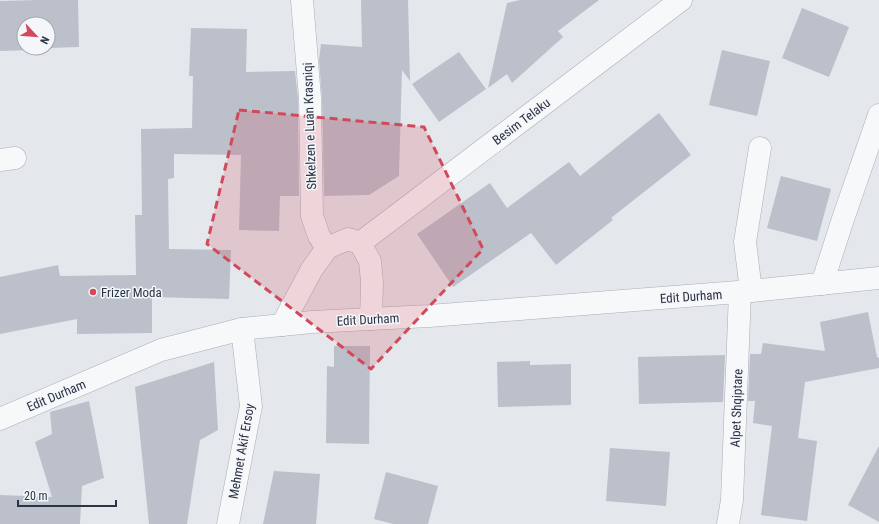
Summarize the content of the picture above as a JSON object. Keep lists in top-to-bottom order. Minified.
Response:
{"streets":{"street":["Besim Telaku","Shkelzen e Luan Krasniqi","Edit Durham","Alpet Shqiptare","Mehmet Akif Ersoy"]},"crossings":[["Edit Durham","Alpet Shqiptare"],["Edit Durham","Mehmet Akif Ersoy"]],"places":["Frizer Moda"],"scale_bar":"20 m","north":"bottom right"}
